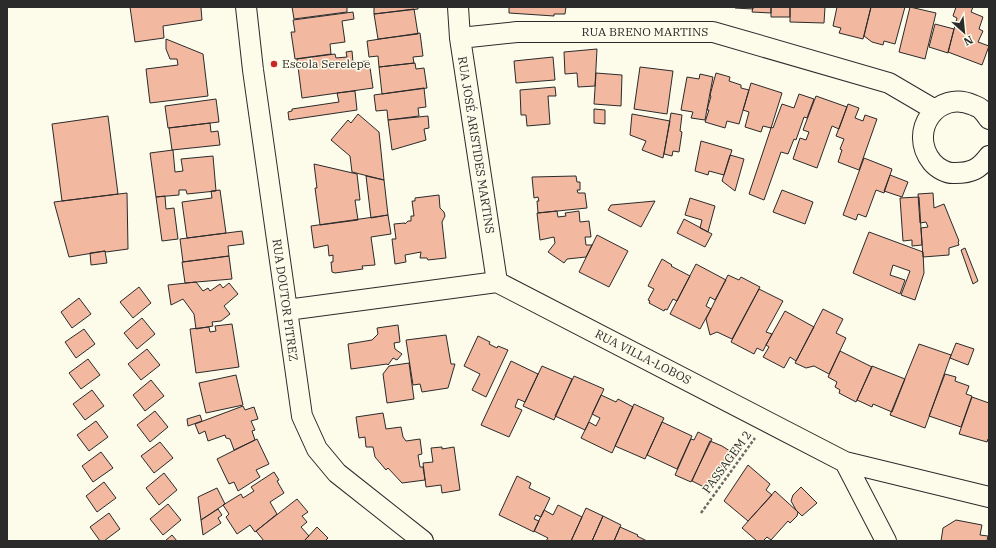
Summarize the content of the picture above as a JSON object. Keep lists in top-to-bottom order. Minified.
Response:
{"streets":{"street":["RUA BRENO MARTINS","RUA JOSÉ ARISTIDES MARTINS","RUA DOUTOR PITREZ","RUA VILLA-LOBOS"],"path":["PASSAGEM 2"]},"crossings":[["RUA BRENO MARTINS","RUA JOSÉ ARISTIDES MARTINS"],["RUA JOSÉ ARISTIDES MARTINS","RUA VILLA-LOBOS"],["RUA VILLA-LOBOS","PASSAGEM 2"]],"places":["Escola Serelepe"],"north":"bottom right"}
